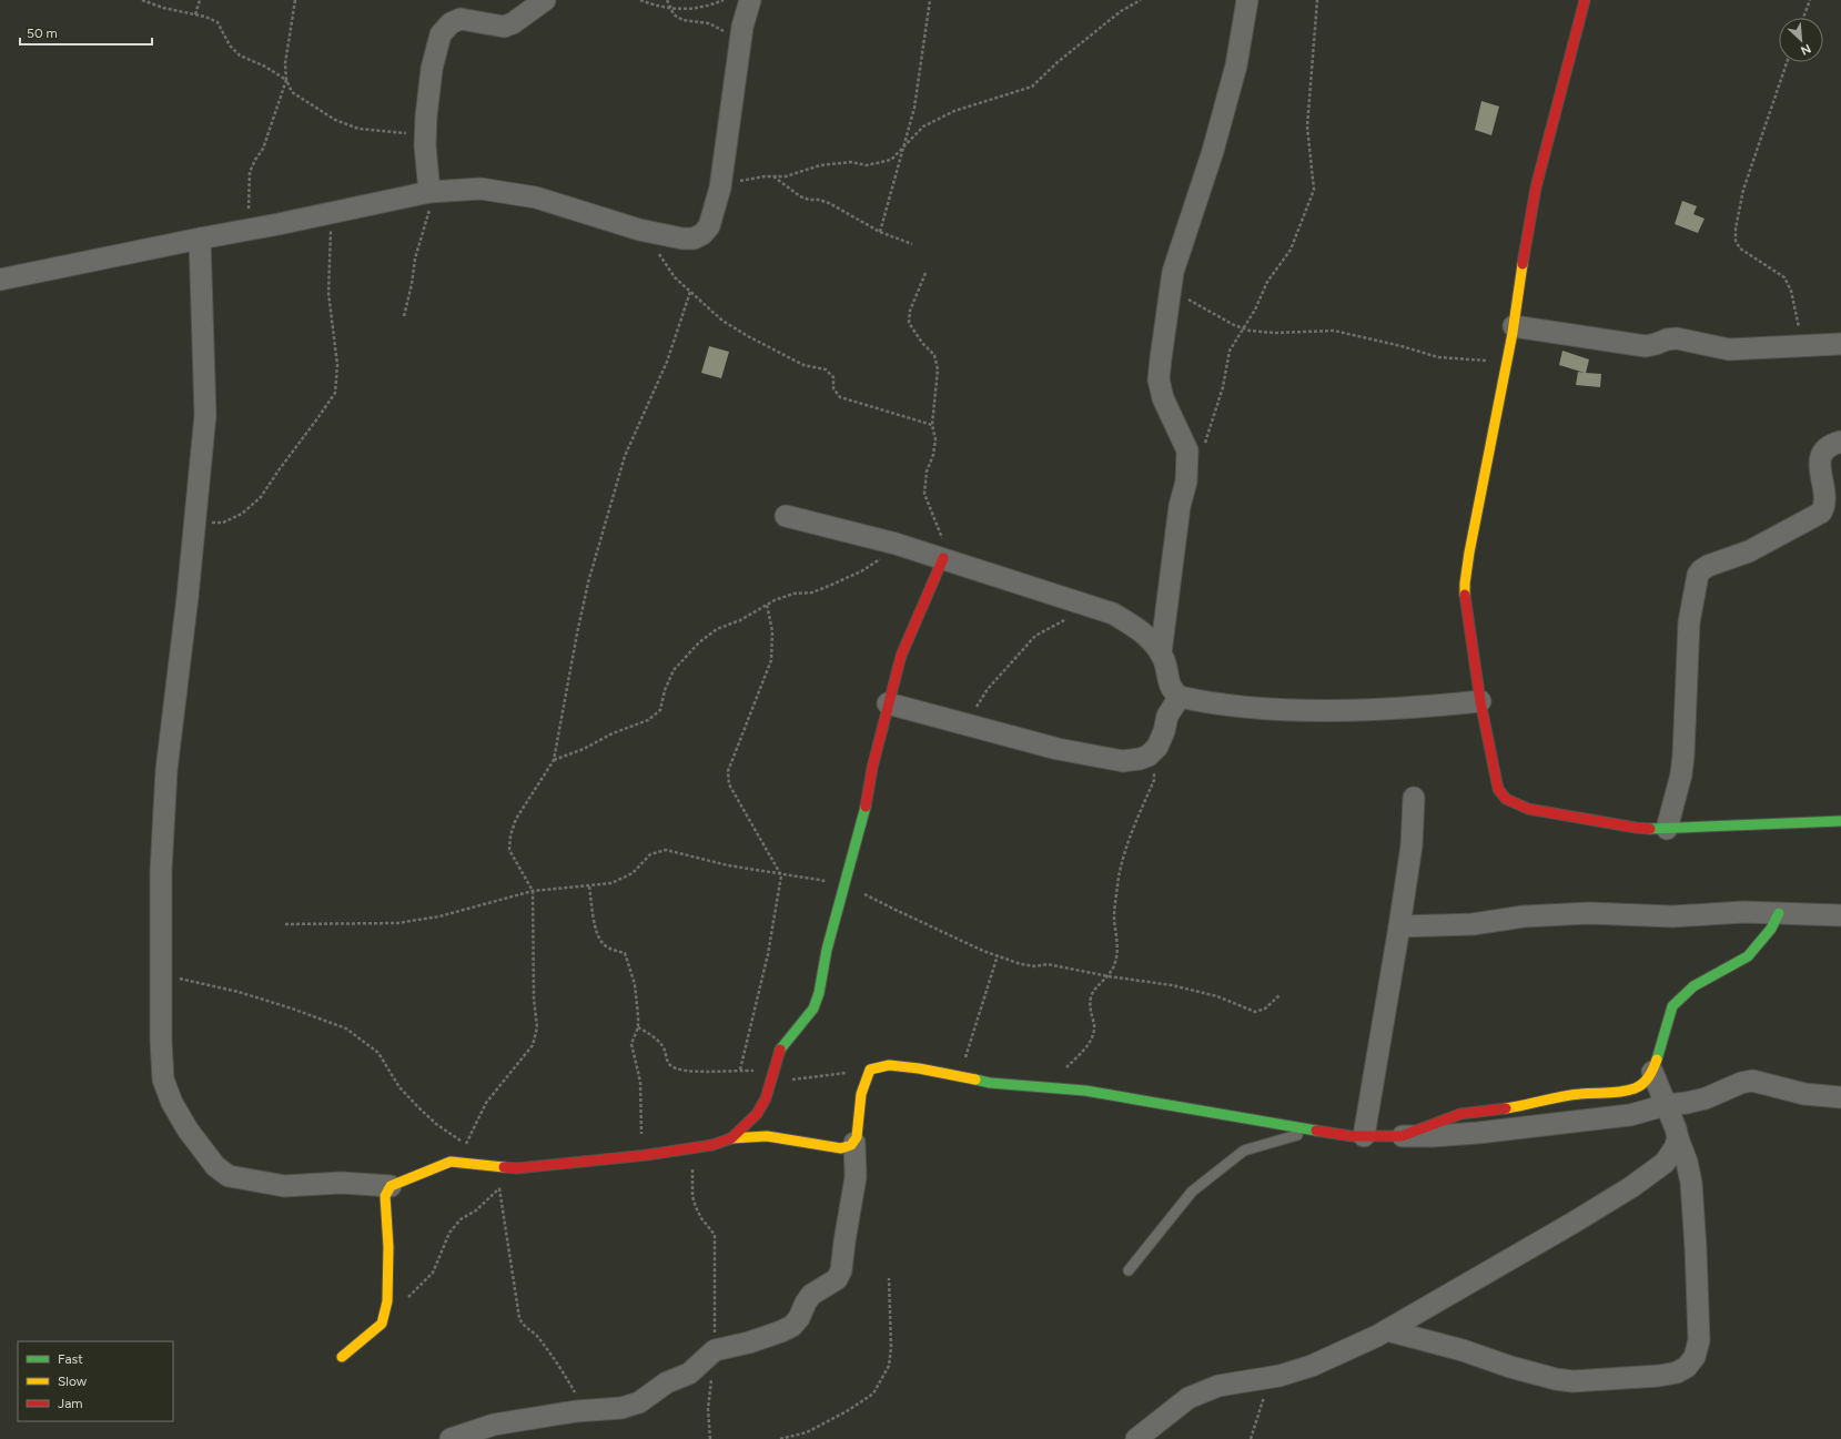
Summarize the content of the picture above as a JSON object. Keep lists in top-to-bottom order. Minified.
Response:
{"legend":["Fast","Slow","Jam"],"scale_bar":"50 m","north":"bottom right"}
